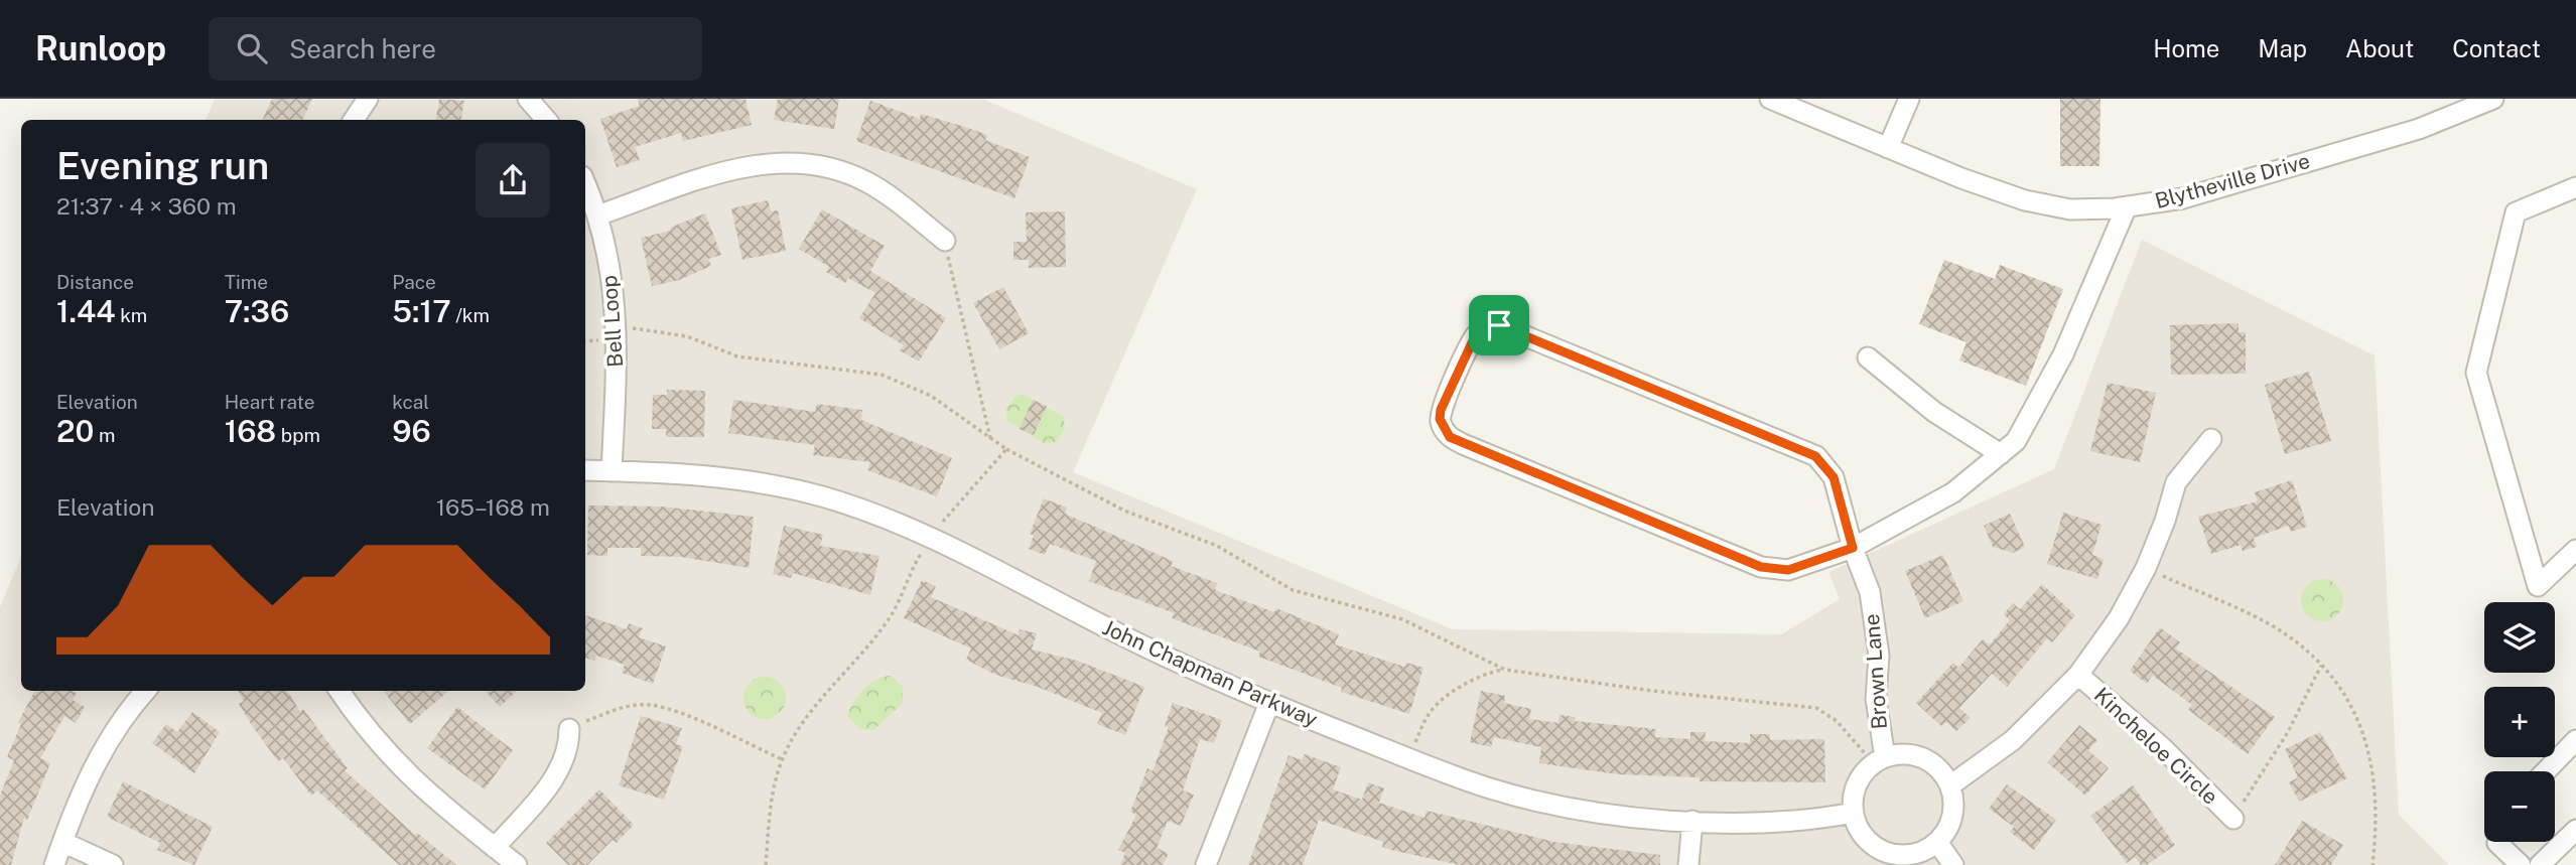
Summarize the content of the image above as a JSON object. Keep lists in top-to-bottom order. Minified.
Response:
{"streets":{"street":["Blytheville Drive","Bell Loop","Brown Lane","John Chapman Parkway","Kincheloe Circle"]},"crossings":[["Bell Loop","John Chapman Parkway"],["Brown Lane","John Chapman Parkway"]],"page":{"header":"Runloop","search":"Search here","nav":["Home","Map","About","Contact"],"heading":["Evening run","21:37 · 4 × 360 m"],"stats":[["Distance","1.44 km"],["Time","7:36"],["Pace","5:17 /km"],["Elevation","20 m"],["Heart rate","168 bpm"],["kcal","96"]],"chart":["Elevation","165–168 m"],"map_buttons":["+","−"]}}
